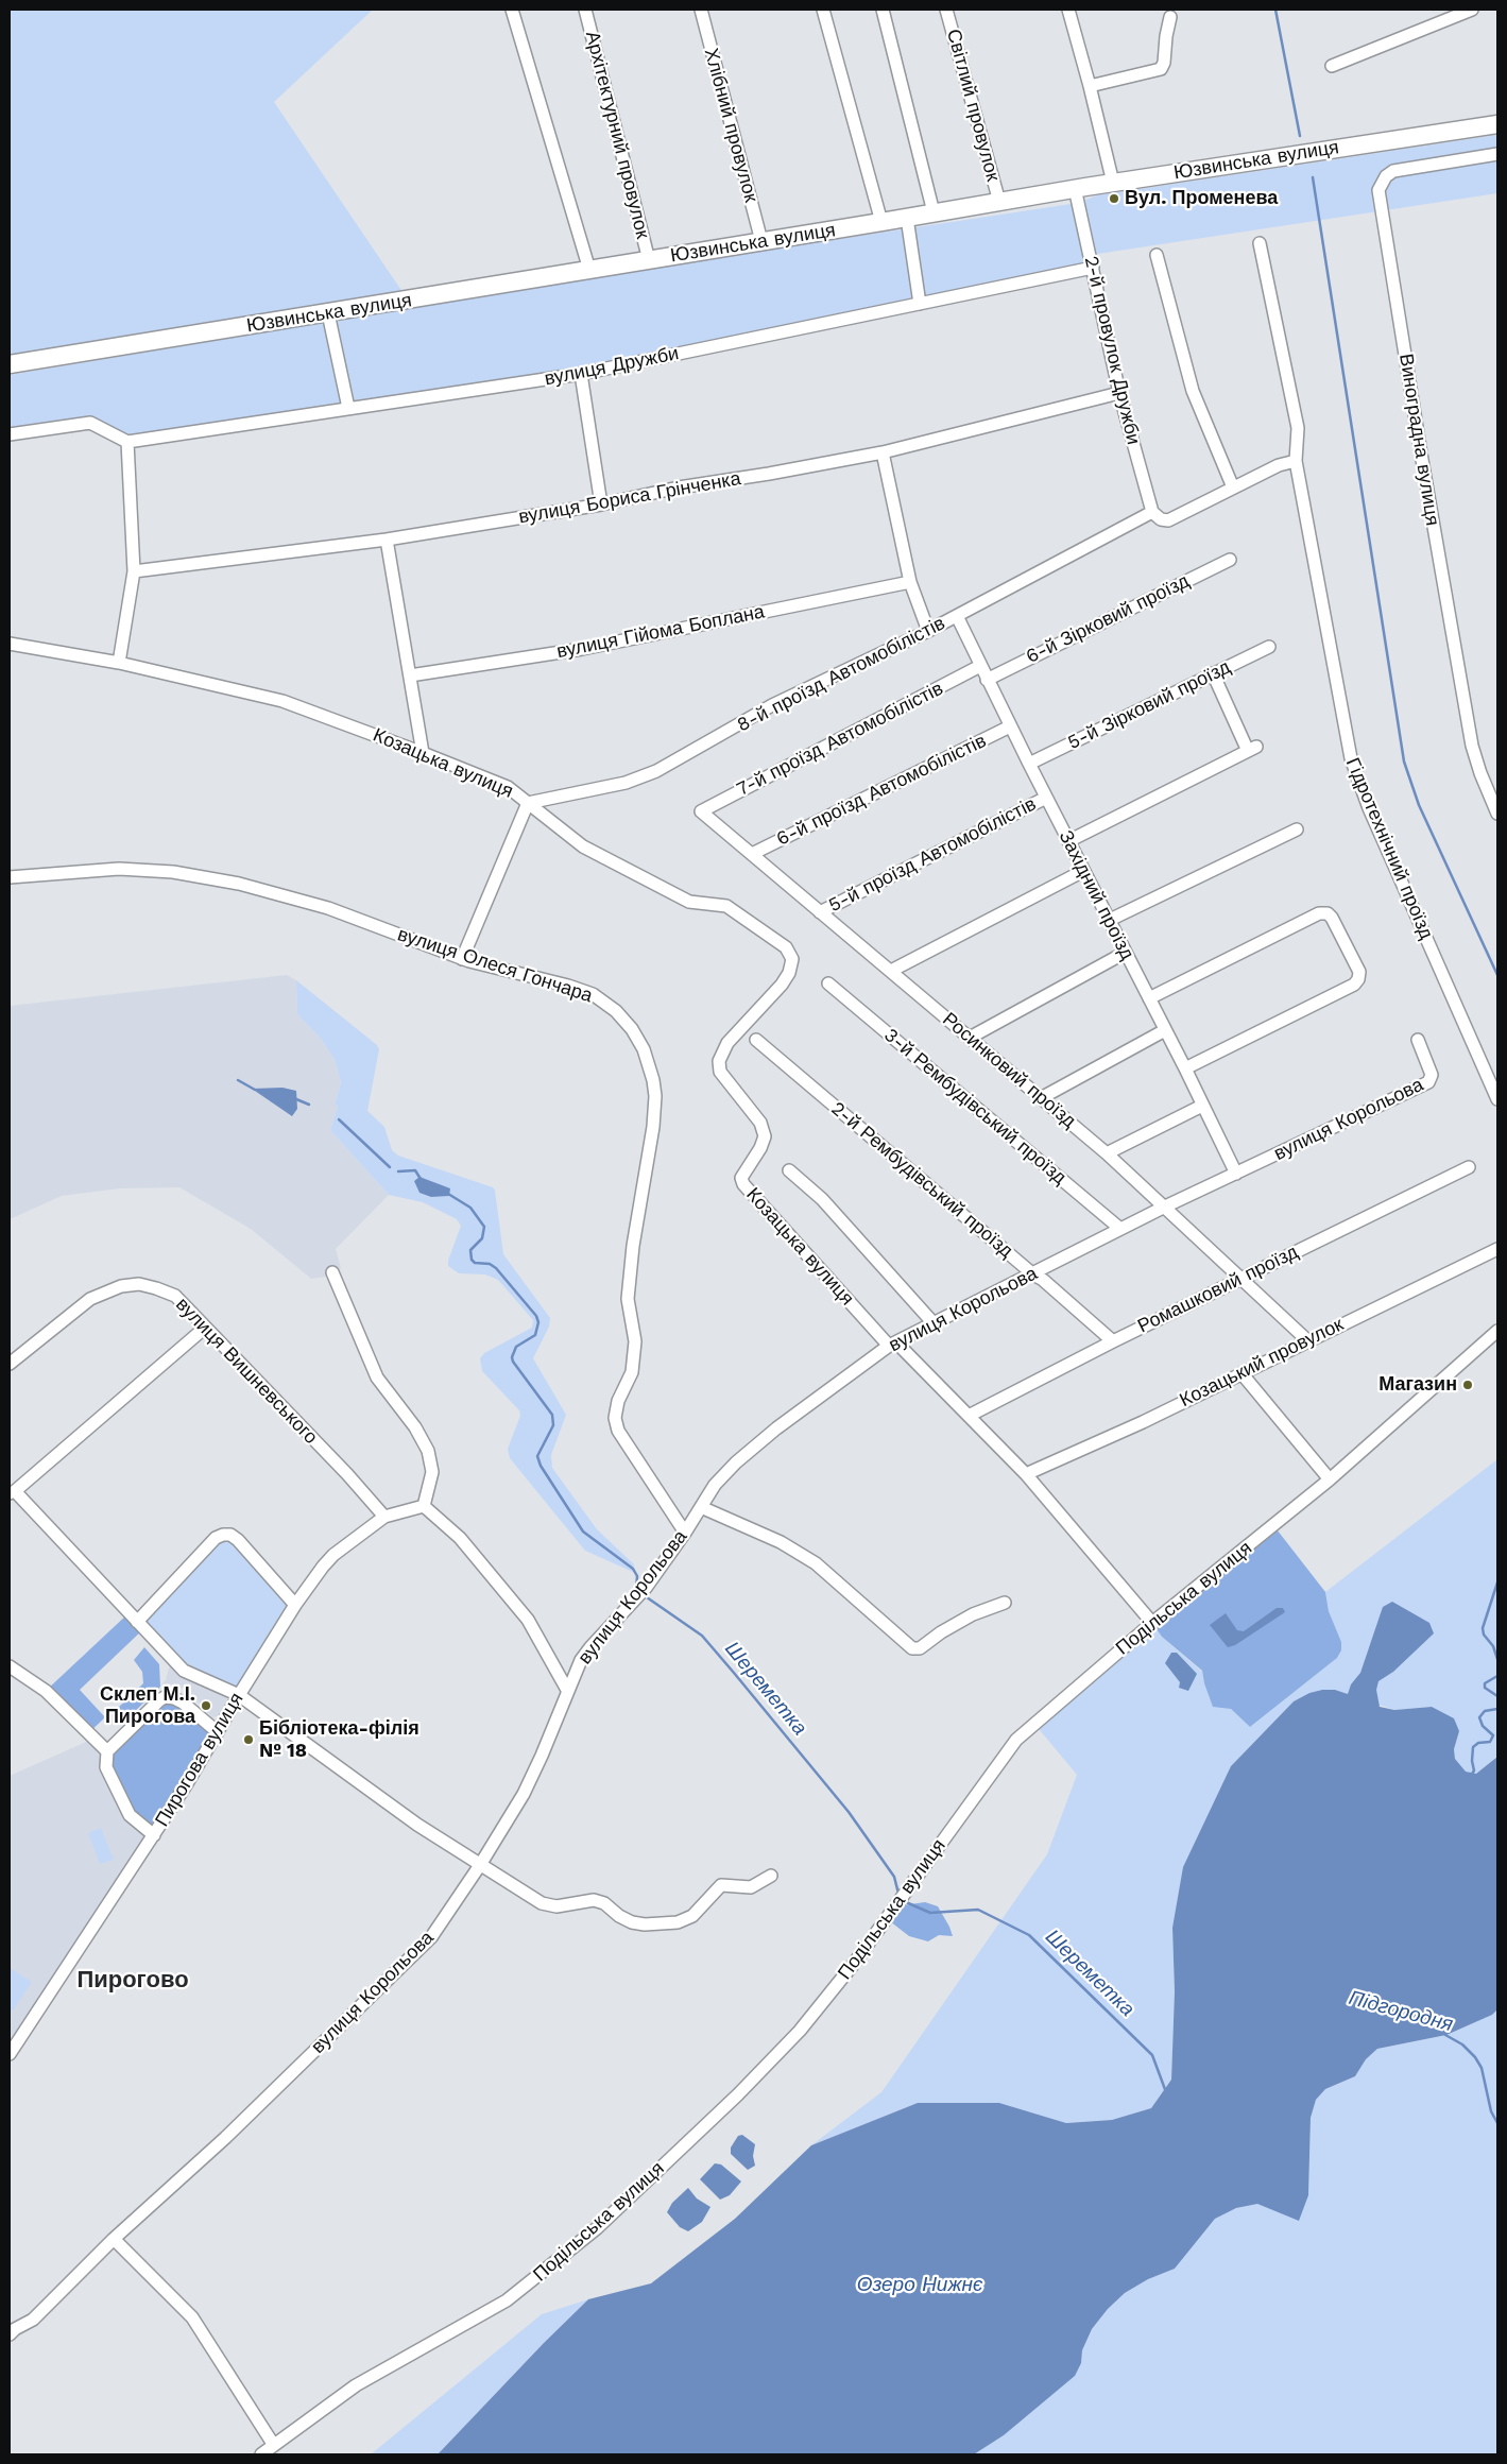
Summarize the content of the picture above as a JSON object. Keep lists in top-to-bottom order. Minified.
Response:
{"streets":{"main road":["Юзвинська вулиця"],"street":["Світлий провулок","Хлібний провулок","Архітектурний провулок","2-й провулок Дружби","вулиця Дружби","Виноградна вулиця","вулиця Бориса Грінченка","6-й Зірковий проїзд","вулиця Гійома Боплана","8-й проїзд Автомобілістів","5-й Зірковий проїзд","7-й проїзд Автомобілістів","Козацька вулиця","6-й проїзд Автомобілістів","Гідротехнічний проїзд","5-й проїзд Автомобілістів","Західний проїзд","вулиця Олеся Гончара","Росинковий проїзд","3-й Рембудівський проїзд","вулиця Корольова","2-й Рембудівський проїзд","Ромашковий проїзд","Козацький провулок","вулиця Вишневського","Подільська вулиця","Пирогова вулиця"]},"crossings":[["Світлий провулок","Юзвинська вулиця"],["Хлібний провулок","Юзвинська вулиця"],["Архітектурний провулок","Юзвинська вулиця"],["Юзвинська вулиця","2-й провулок Дружби"],["2-й провулок Дружби","вулиця Дружби"],["2-й провулок Дружби","вулиця Бориса Грінченка"],["2-й провулок Дружби","8-й проїзд Автомобілістів"],["6-й Зірковий проїзд","Західний проїзд"],["8-й проїзд Автомобілістів","Козацька вулиця"],["8-й проїзд Автомобілістів","Західний проїзд"],["5-й Зірковий проїзд","Західний проїзд"],["7-й проїзд Автомобілістів","Західний проїзд"],["7-й проїзд Автомобілістів","Росинковий проїзд"],["Козацька вулиця","вулиця Корольова"],["Козацька вулиця","Ромашковий проїзд"],["Козацька вулиця","Козацький провулок"],["Козацька вулиця","Подільська вулиця"],["6-й проїзд Автомобілістів","Західний проїзд"],["6-й проїзд Автомобілістів","Росинковий проїзд"],["5-й проїзд Автомобілістів","Західний проїзд"],["5-й проїзд Автомобілістів","Росинковий проїзд"],["Західний проїзд","вулиця Корольова"],["вулиця Олеся Гончара","вулиця Корольова"],["Росинковий проїзд","вулиця Корольова"],["Росинковий проїзд","Ромашковий проїзд"],["Росинковий проїзд","Козацький провулок"],["3-й Рембудівський проїзд","вулиця Корольова"],["вулиця Корольова","2-й Рембудівський проїзд"],["2-й Рембудівський проїзд","Ромашковий проїзд"],["вулиця Вишневського","Пирогова вулиця"]],"districts":["Пирогово"],"water":["Шереметка","Підгородня","Озеро Нижнє"],"places":["Вул. Променева","Магазин","Склеп М.І. Пирогова","Бібліотека-філія № 18"]}
